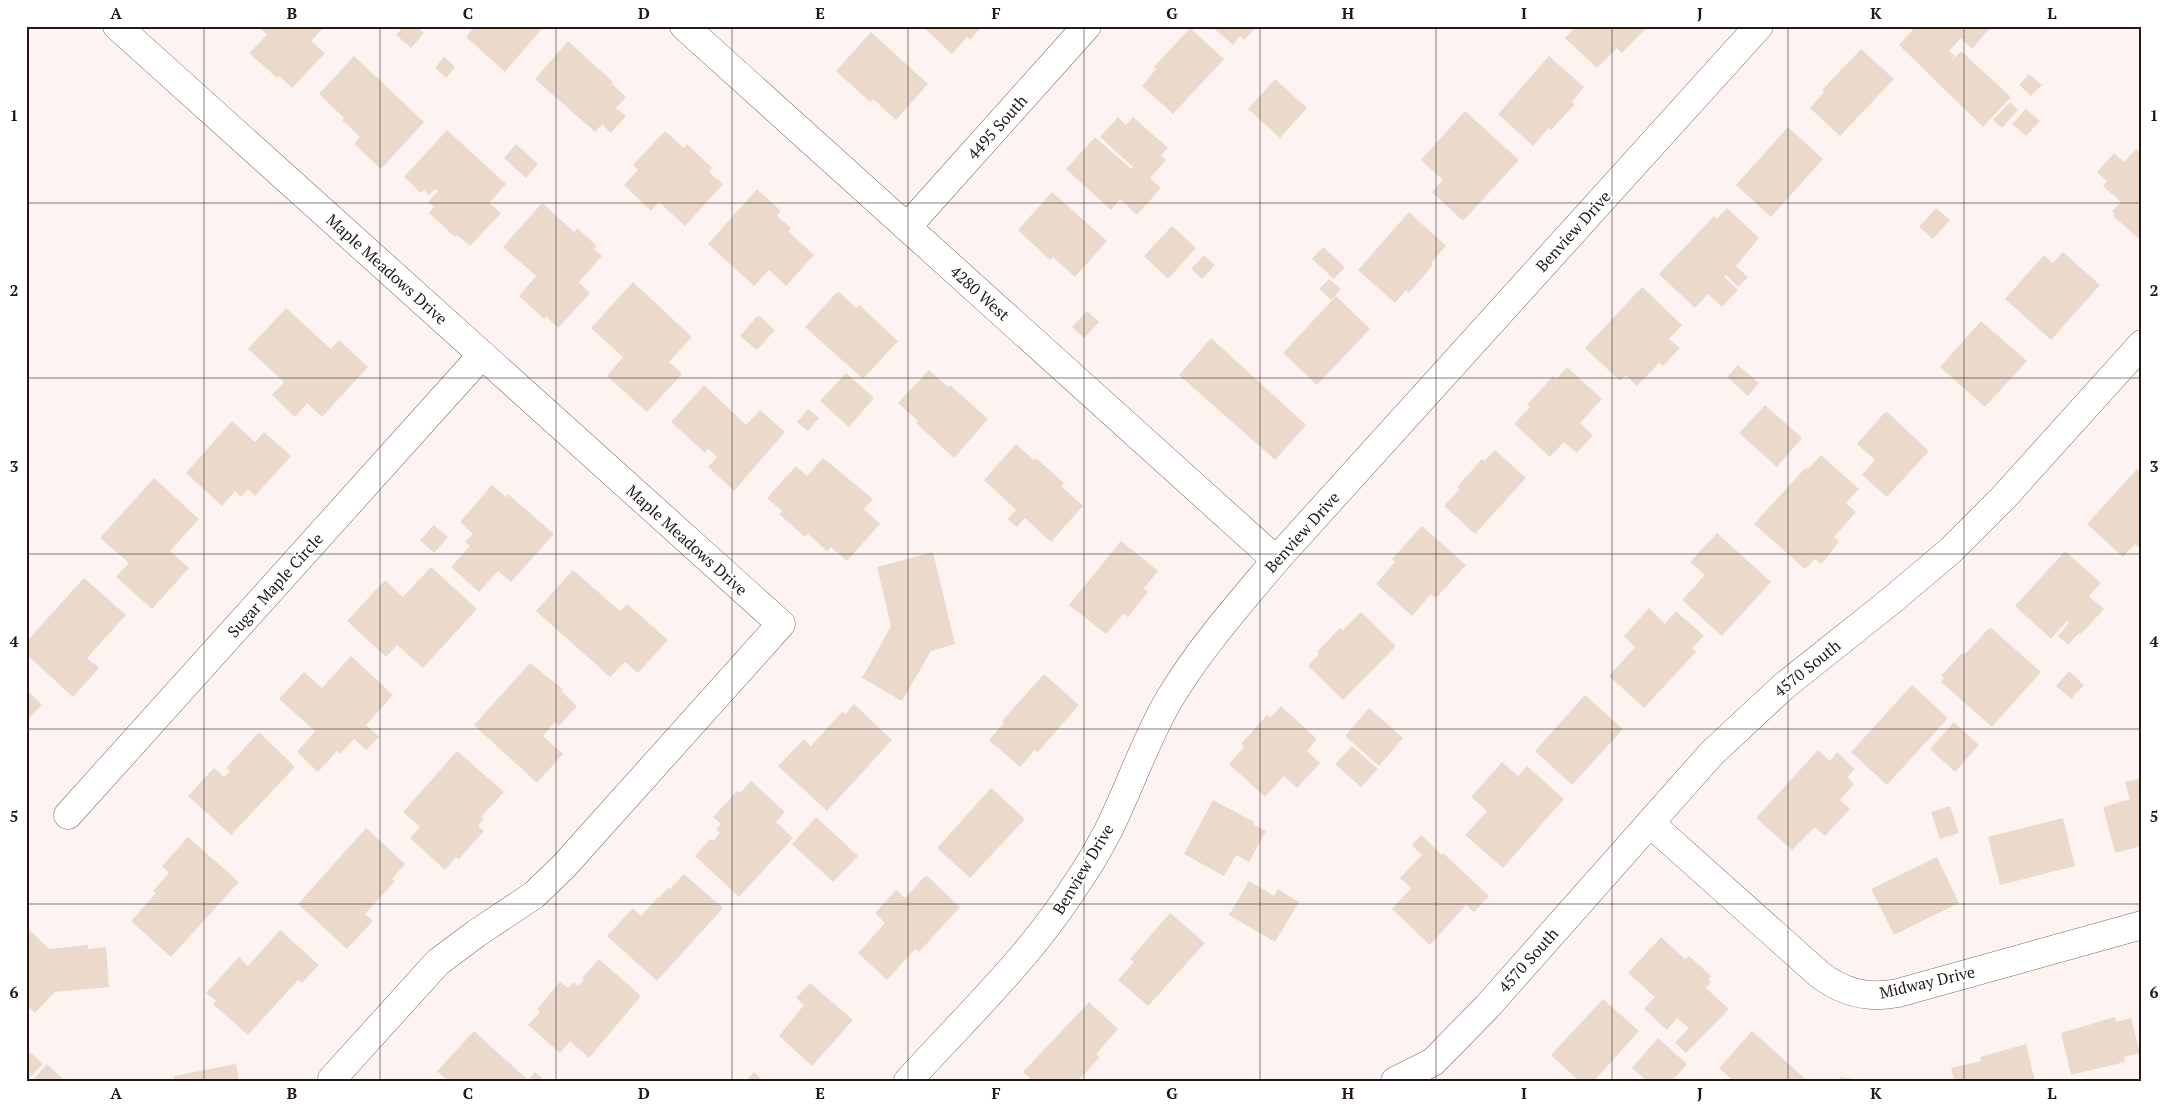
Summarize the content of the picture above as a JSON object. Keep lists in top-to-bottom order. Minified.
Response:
{"streets":{"street":["4495 South","Benview Drive","Maple Meadows Drive","4280 West","Sugar Maple Circle","4570 South","Midway Drive"]},"crossings":[["4495 South","4280 West"],["Benview Drive","4280 West"],["Maple Meadows Drive","Sugar Maple Circle"],["4570 South","Midway Drive"]],"grid":{"columns":["A","B","C","D","E","F","G","H","I","J","K","L"],"rows":["1","2","3","4","5","6"]}}
